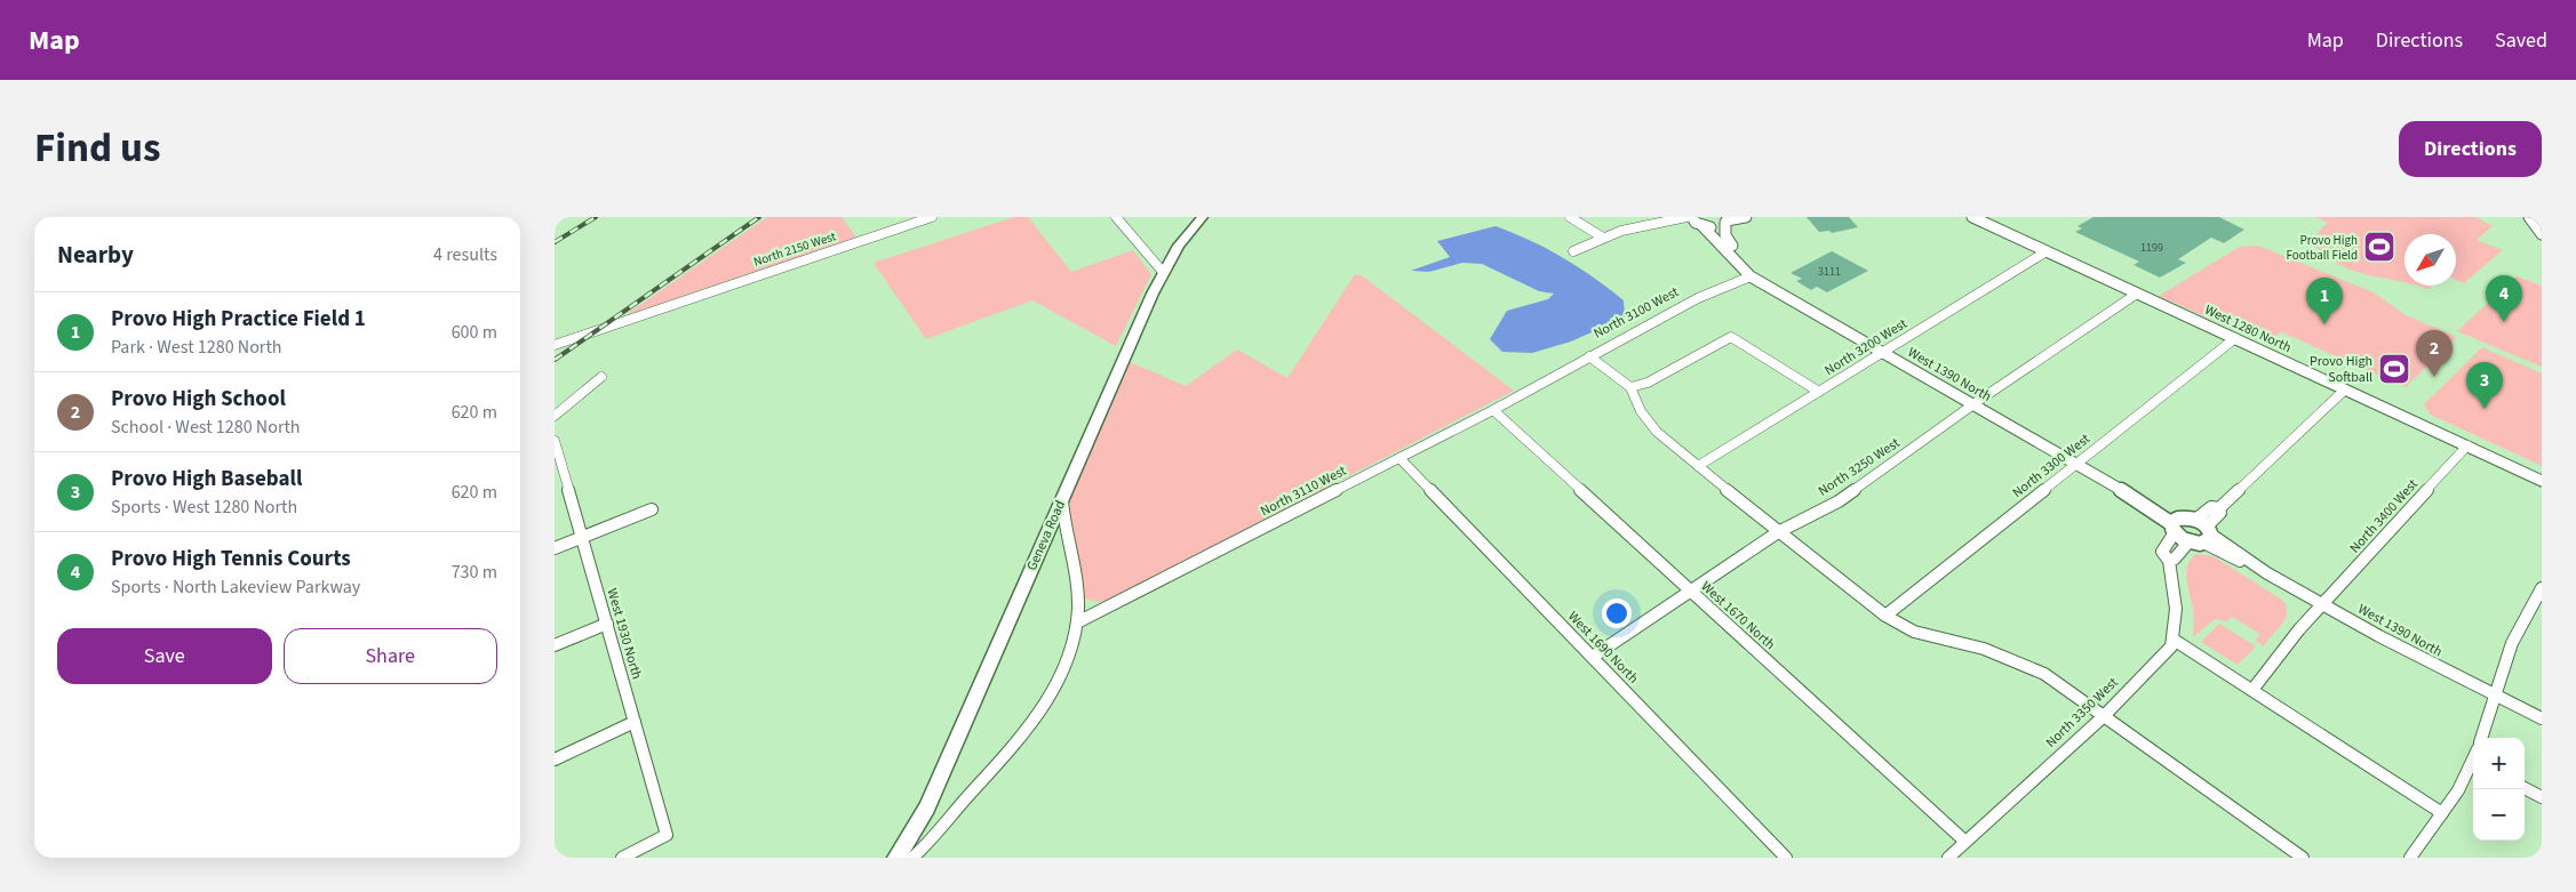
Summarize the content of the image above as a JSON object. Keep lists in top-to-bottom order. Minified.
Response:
{"streets":{"main road":["Geneva Road"],"street":["North 2150 West","North 3100 West","West 1280 North","North 3200 West","West 1390 North","North 3300 West","North 3250 West","North 3110 West","North 3400 West","West 1670 North","West 1930 North","West 1690 North","North 3350 West"]},"crossings":[["North 3100 West","West 1390 North"],["North 3100 West","North 3110 West"],["West 1280 North","North 3200 West"],["West 1280 North","North 3300 West"],["West 1280 North","North 3250 West"],["West 1280 North","North 3400 West"],["North 3200 West","West 1390 North"],["West 1390 North","North 3300 West"],["West 1390 North","North 3250 West"],["West 1390 North","North 3400 West"],["North 3250 West","West 1670 North"],["North 3250 West","West 1690 North"],["North 3110 West","West 1670 North"],["North 3110 West","West 1690 North"],["West 1670 North","North 3350 West"]],"places":{"sports":["Provo High Football Field","Provo High Softball"]},"house_numbers":["1199","3111"],"north":"bottom left","page":{"header":"Map","nav":["Map","Directions","Saved"],"title":"Find us","buttons":["Directions",["Save","Share"]],"heading":["Nearby","4 results"],"pins":["4","1","2","3"],"list":[{"mark":"1","name":"Provo High Practice Field 1","note":"Park · West 1280 North","value":"600 m"},{"mark":"2","name":"Provo High School","note":"School · West 1280 North","value":"620 m"},{"mark":"3","name":"Provo High Baseball","note":"Sports · West 1280 North","value":"620 m"},{"mark":"4","name":"Provo High Tennis Courts","note":"Sports · North Lakeview Parkway","value":"730 m"}],"map_buttons":["+","−"]}}
